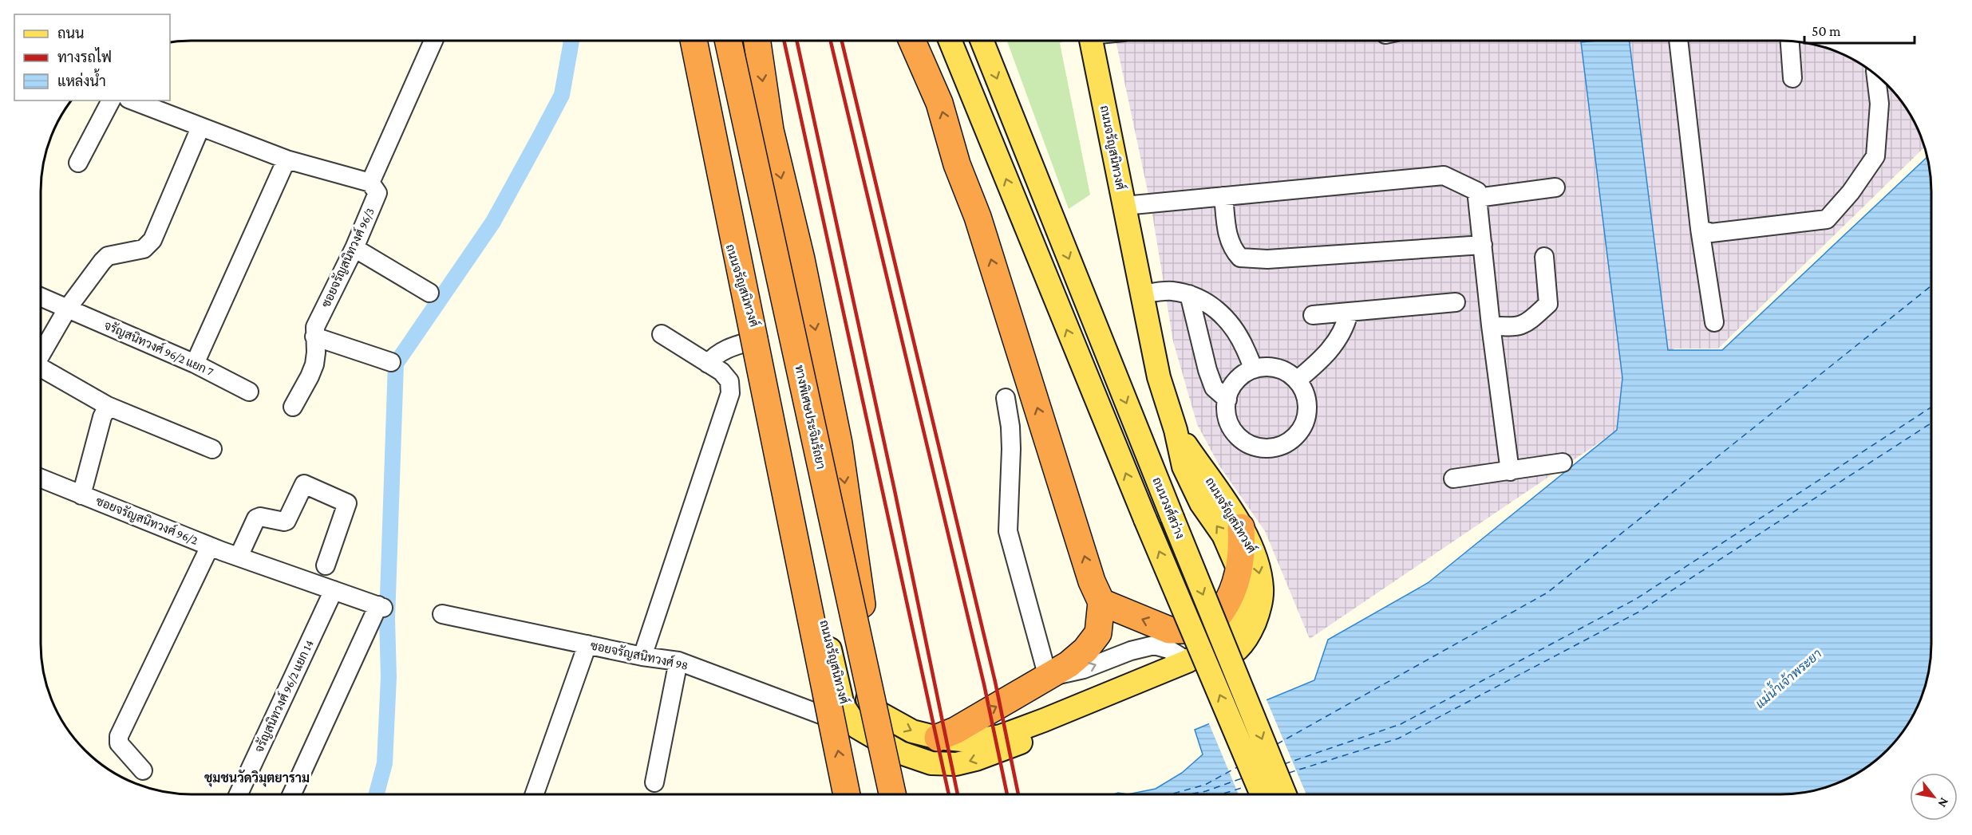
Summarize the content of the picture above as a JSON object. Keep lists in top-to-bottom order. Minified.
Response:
{"streets":{"highway":["ทางพิเศษประจิมรัถยา"],"main road":["ถนนจรัญสนิทวงศ์","ถนนวงศ์สว่าง"],"street":["ซอยจรัญสนิทวงศ์ 96/3","จรัญสนิทวงศ์ 96/2 แยก 7","ซอยจรัญสนิทวงศ์ 96/2","ซอยจรัญสนิทวงศ์ 98","จรัญสนิทวงศ์ 96/2 แยก 14"]},"crossings":[["ถนนจรัญสนิทวงศ์","ซอยจรัญสนิทวงศ์ 98"],["ซอยจรัญสนิทวงศ์ 96/2","จรัญสนิทวงศ์ 96/2 แยก 14"]],"districts":["ชุมชนวัดวิมุตยาราม"],"water":["แม่น้ำเจ้าพระยา"],"legend":["ถนน","ทางรถไฟ","แหล่งน้ำ"],"scale_bar":"50 m","north":"bottom right"}
